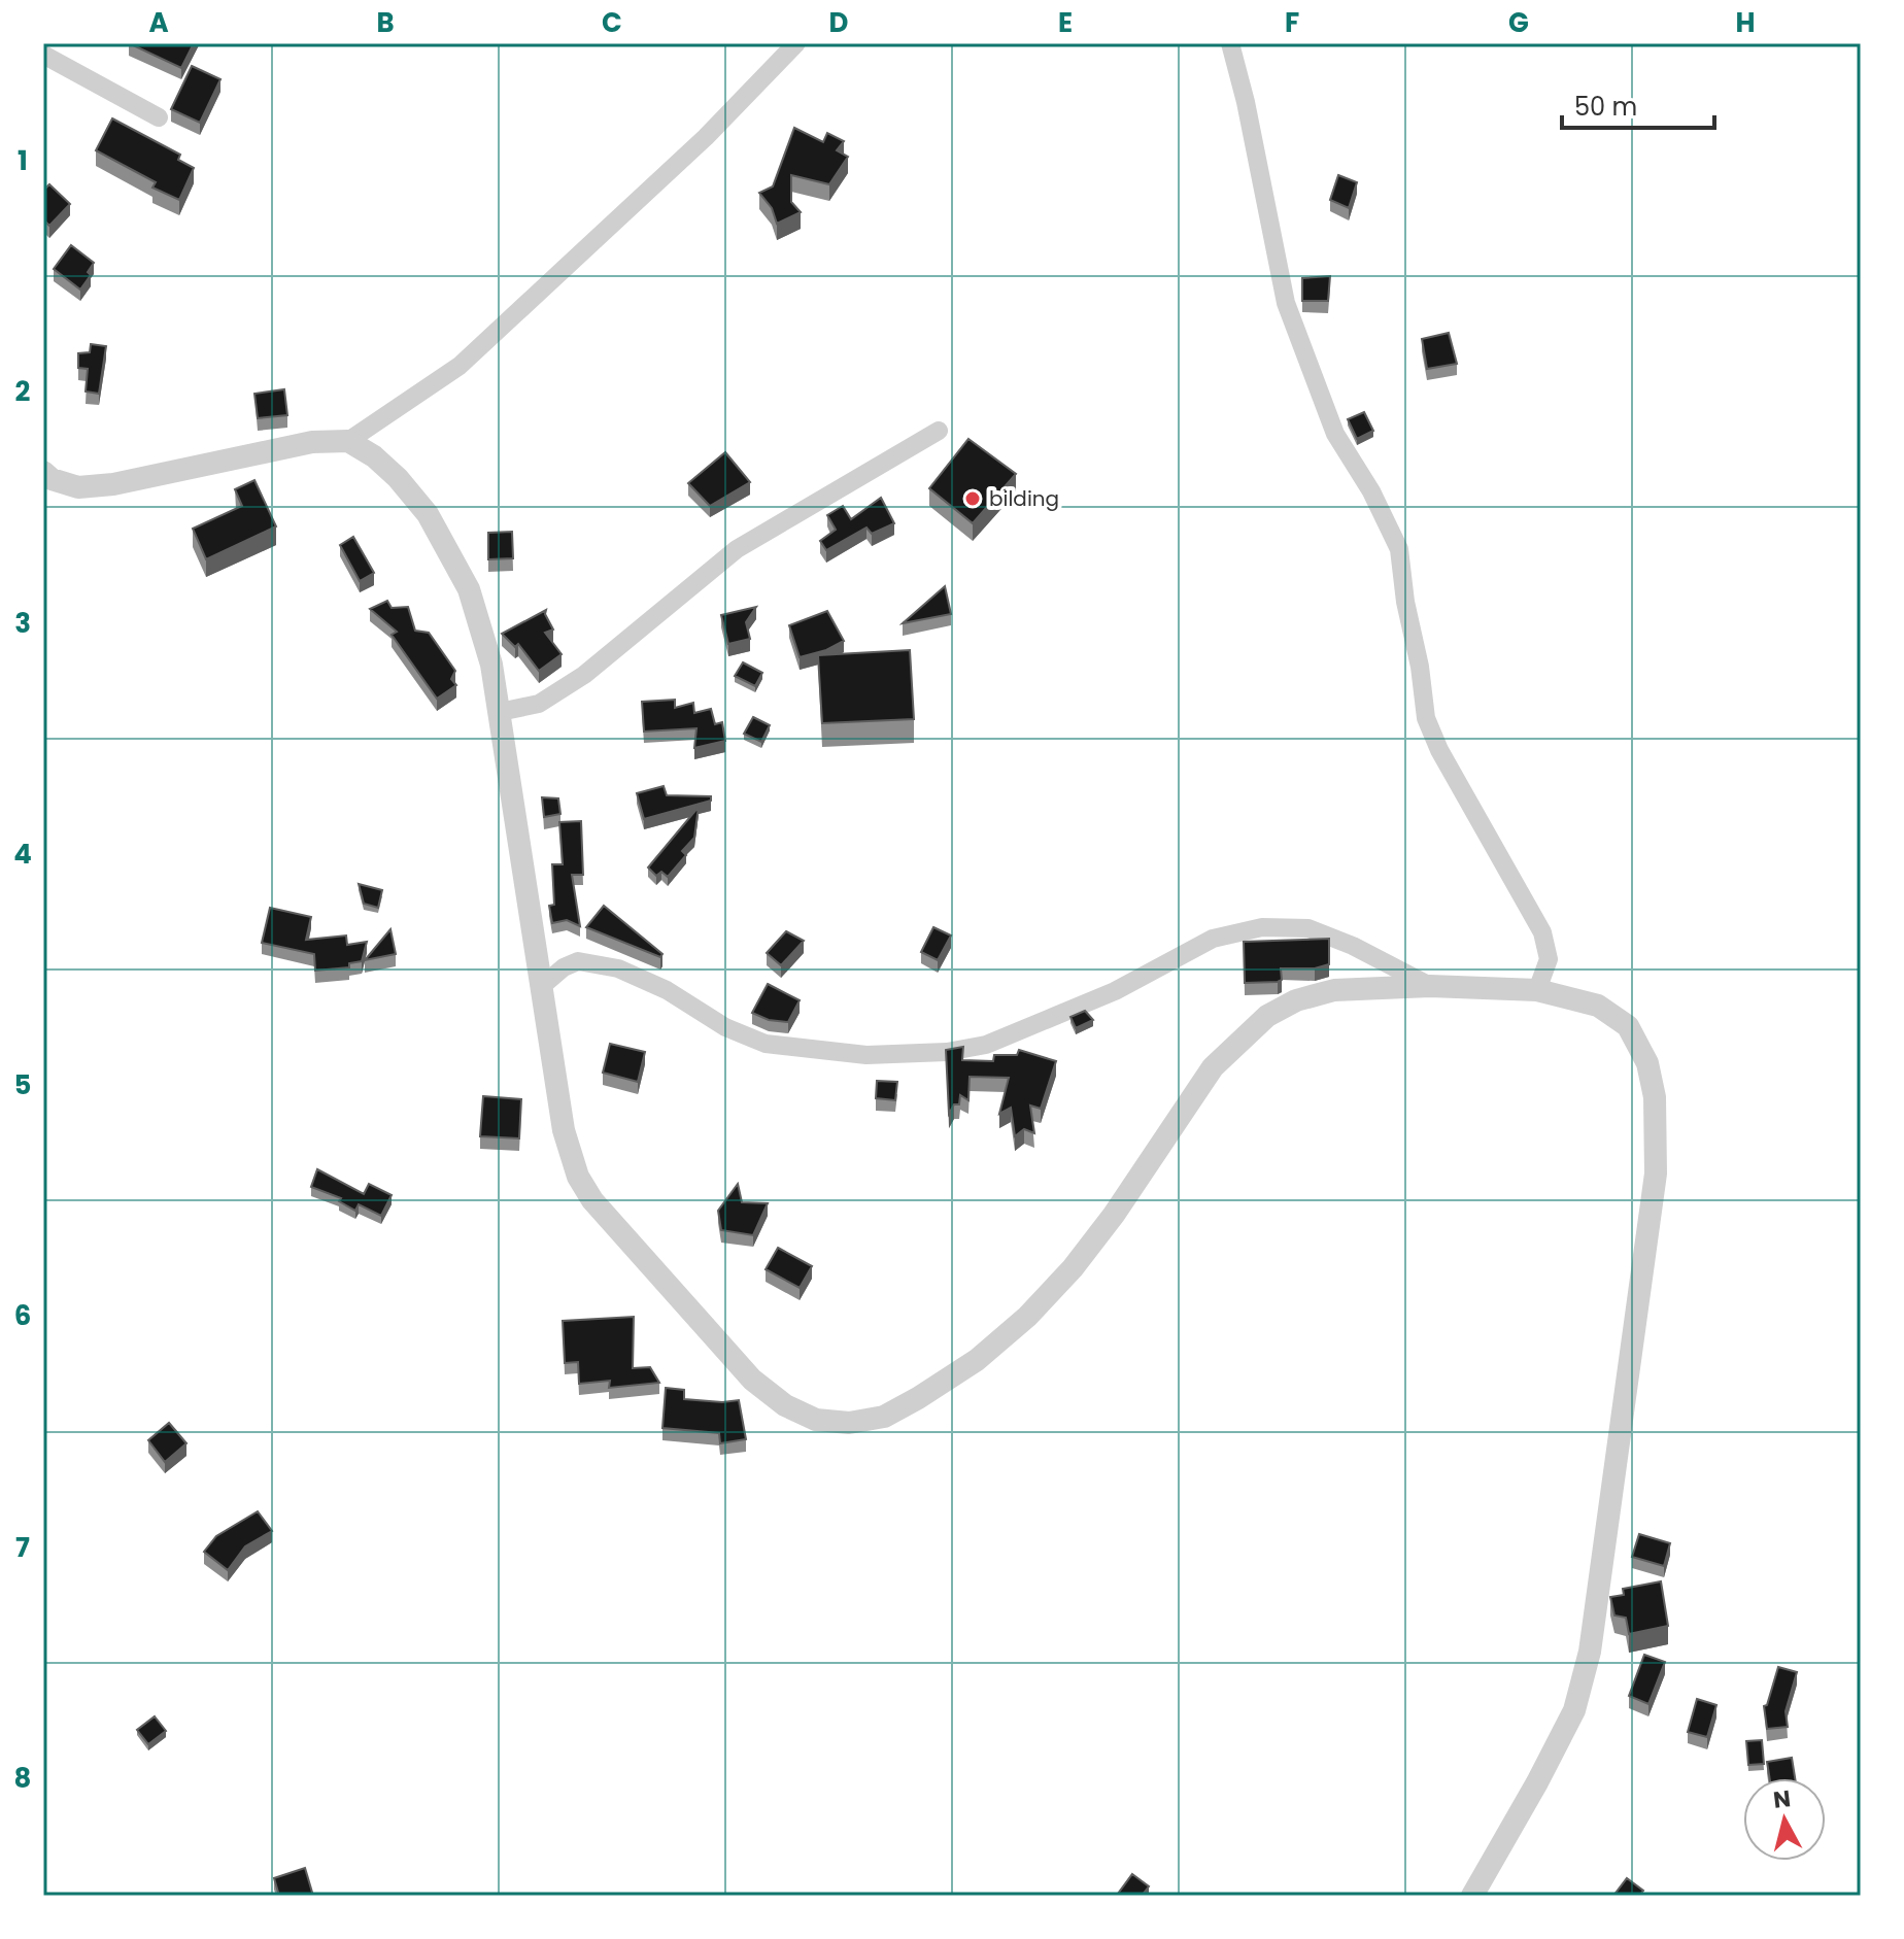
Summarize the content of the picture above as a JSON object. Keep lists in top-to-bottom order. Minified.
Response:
{"places":["bilding"],"scale_bar":"50 m","north":"top","grid":{"columns":["A","B","C","D","E","F","G","H"],"rows":["1","2","3","4","5","6","7","8"]}}
